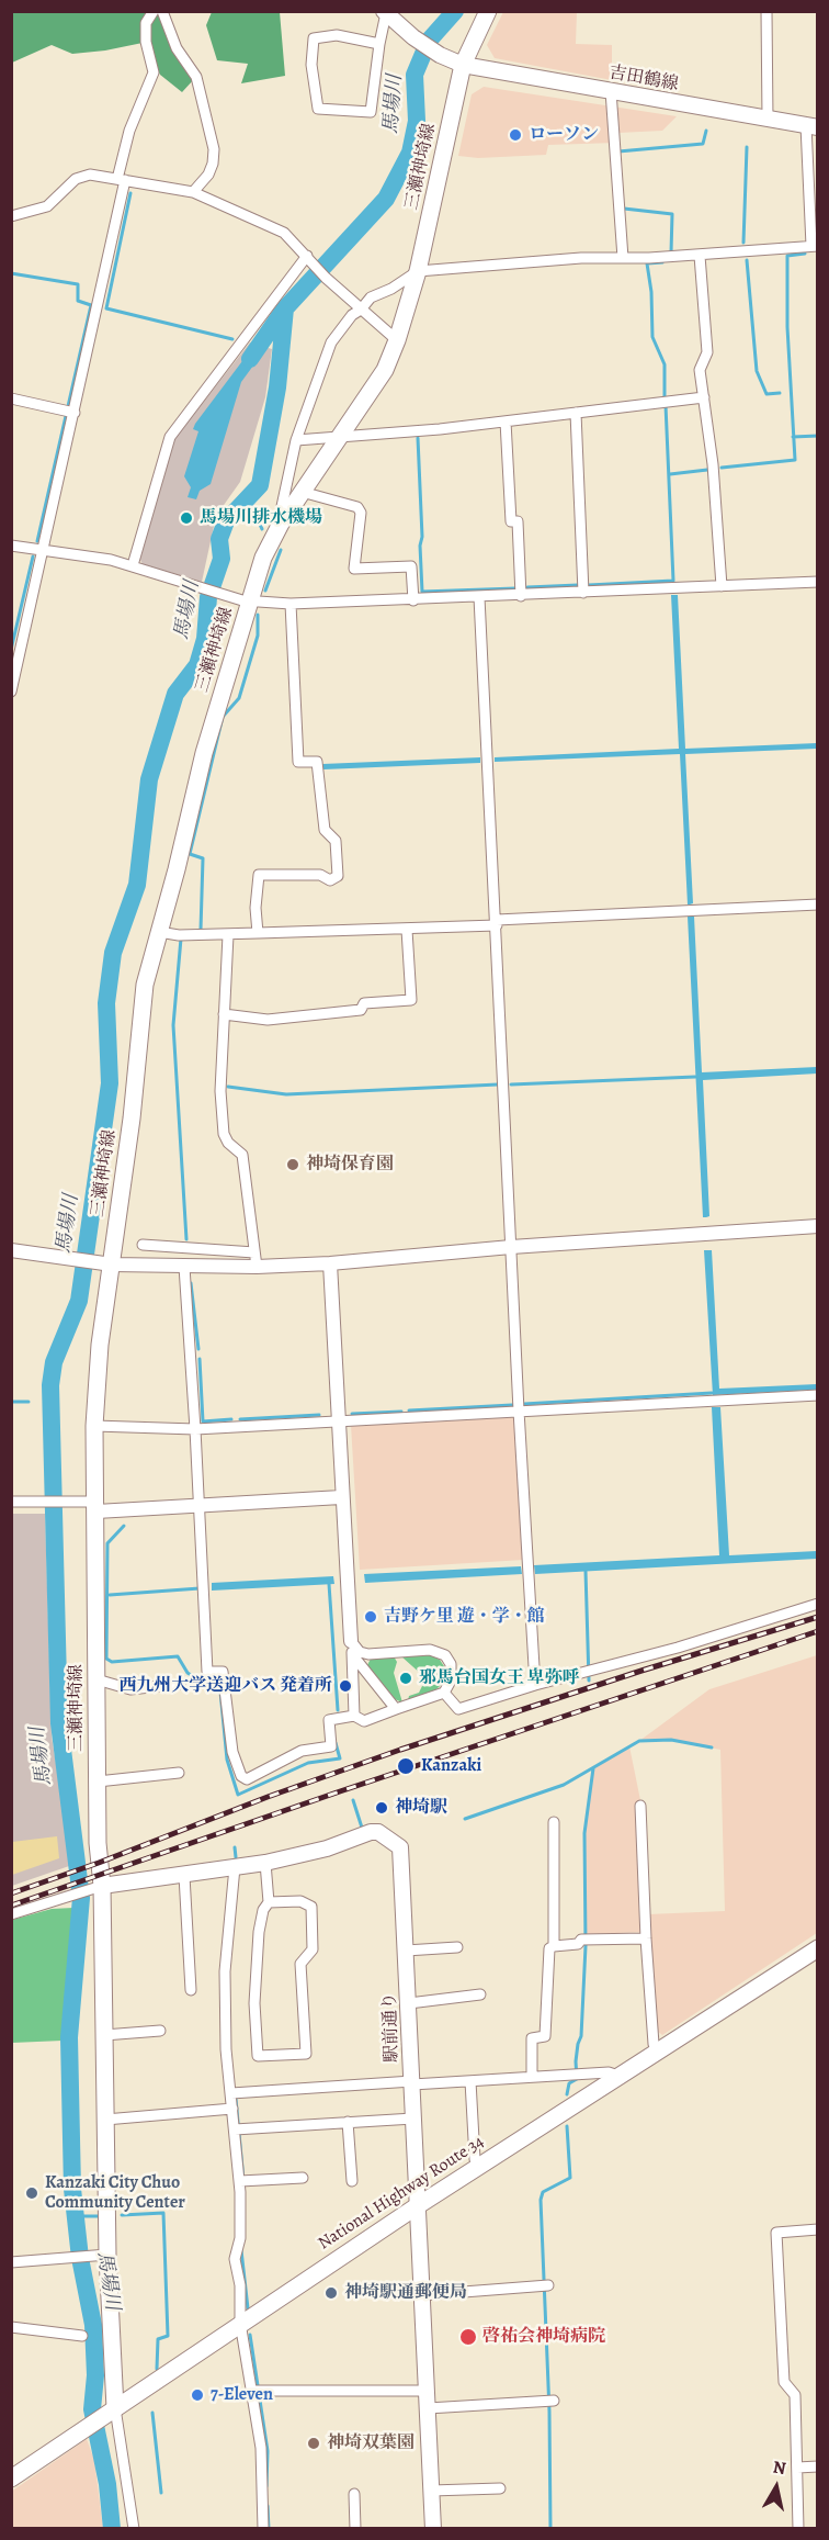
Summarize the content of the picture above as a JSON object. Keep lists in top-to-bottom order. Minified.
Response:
{"streets":{"main road":["吉田鶴線","三瀬神埼線","駅前通り","National Highway Route 34"]},"crossings":[["吉田鶴線","三瀬神埼線"],["三瀬神埼線","National Highway Route 34"],["駅前通り","National Highway Route 34"]],"water":["馬場川"],"places":["ローソン","馬場川排水機場","神埼保育園","吉野ケ里 遊・学・館","邪馬台国女王 卑弥呼","西九州大学送迎バス 発着所","Kanzaki","神埼駅","Kanzaki City Chuo Community Center","神埼駅通郵便局","啓祐会神埼病院","7-Eleven","神埼双葉園"],"north":"top"}
